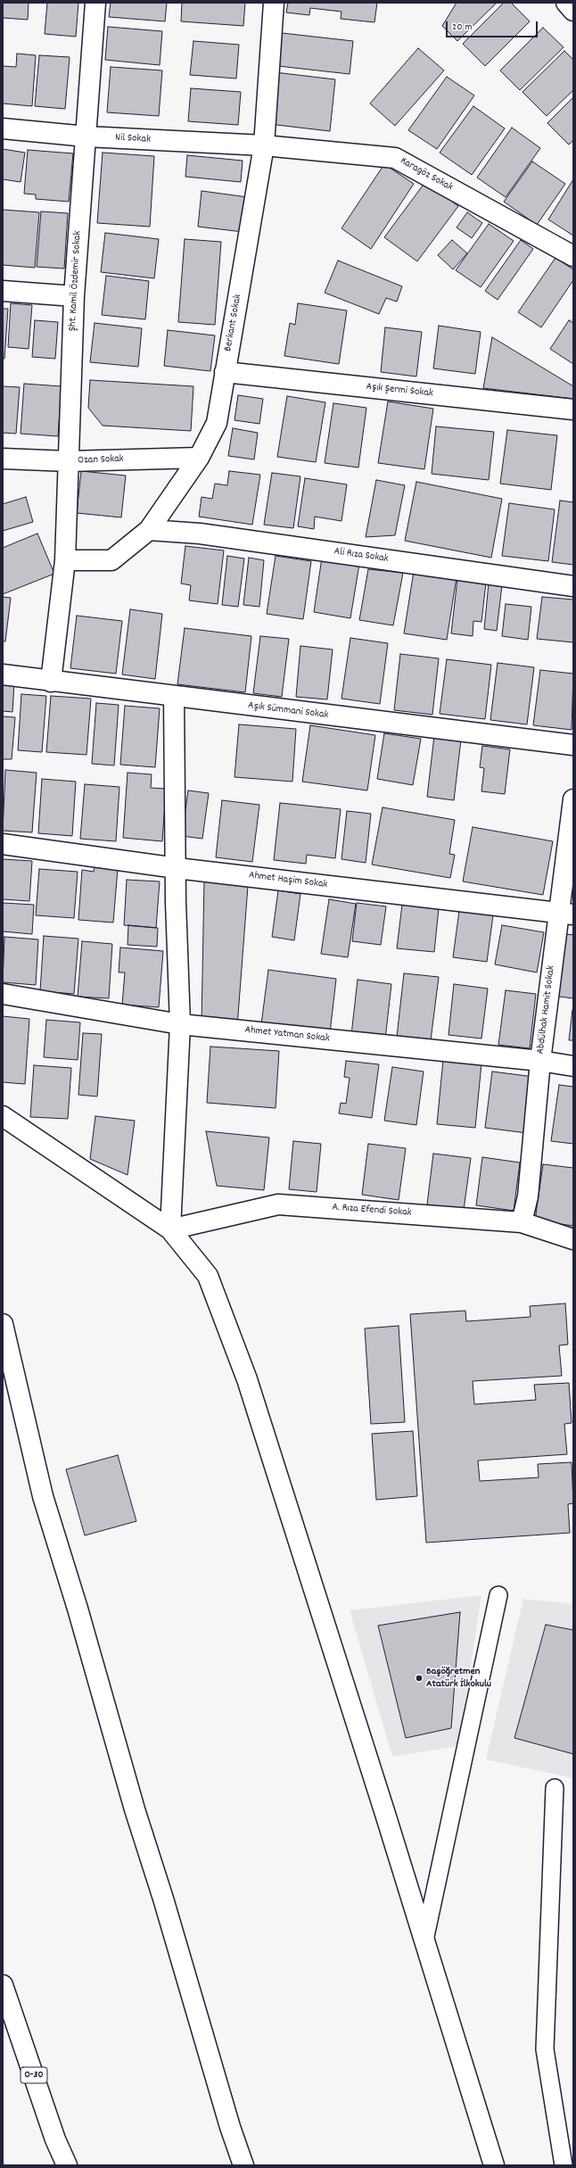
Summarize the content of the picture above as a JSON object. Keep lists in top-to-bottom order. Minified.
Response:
{"streets":{"main road":["Nil Sokak","Karagöz Sokak","Şht. Kamil Özdemir Sokak","Berkant Sokak","Aşık Şermi Sokak","Ozan Sokak","Ali Rıza Sokak","Aşık Sümmani Sokak","Ahmet Haşim Sokak","Abdülhak Hamit Sokak","Ahmet Yatman Sokak","A. Rıza Efendi Sokak","O-30"]},"crossings":[["Nil Sokak","Karagöz Sokak"],["Nil Sokak","Şht. Kamil Özdemir Sokak"],["Nil Sokak","Berkant Sokak"],["Karagöz Sokak","Berkant Sokak"],["Şht. Kamil Özdemir Sokak","Berkant Sokak"],["Şht. Kamil Özdemir Sokak","Ozan Sokak"],["Şht. Kamil Özdemir Sokak","Aşık Sümmani Sokak"],["Berkant Sokak","Aşık Şermi Sokak"],["Berkant Sokak","Ozan Sokak"],["Berkant Sokak","Ali Rıza Sokak"],["Ahmet Haşim Sokak","Abdülhak Hamit Sokak"],["Abdülhak Hamit Sokak","Ahmet Yatman Sokak"],["Abdülhak Hamit Sokak","A. Rıza Efendi Sokak"]],"places":["Başöğretmen Atatürk İlkokulu"],"scale_bar":"20 m"}
